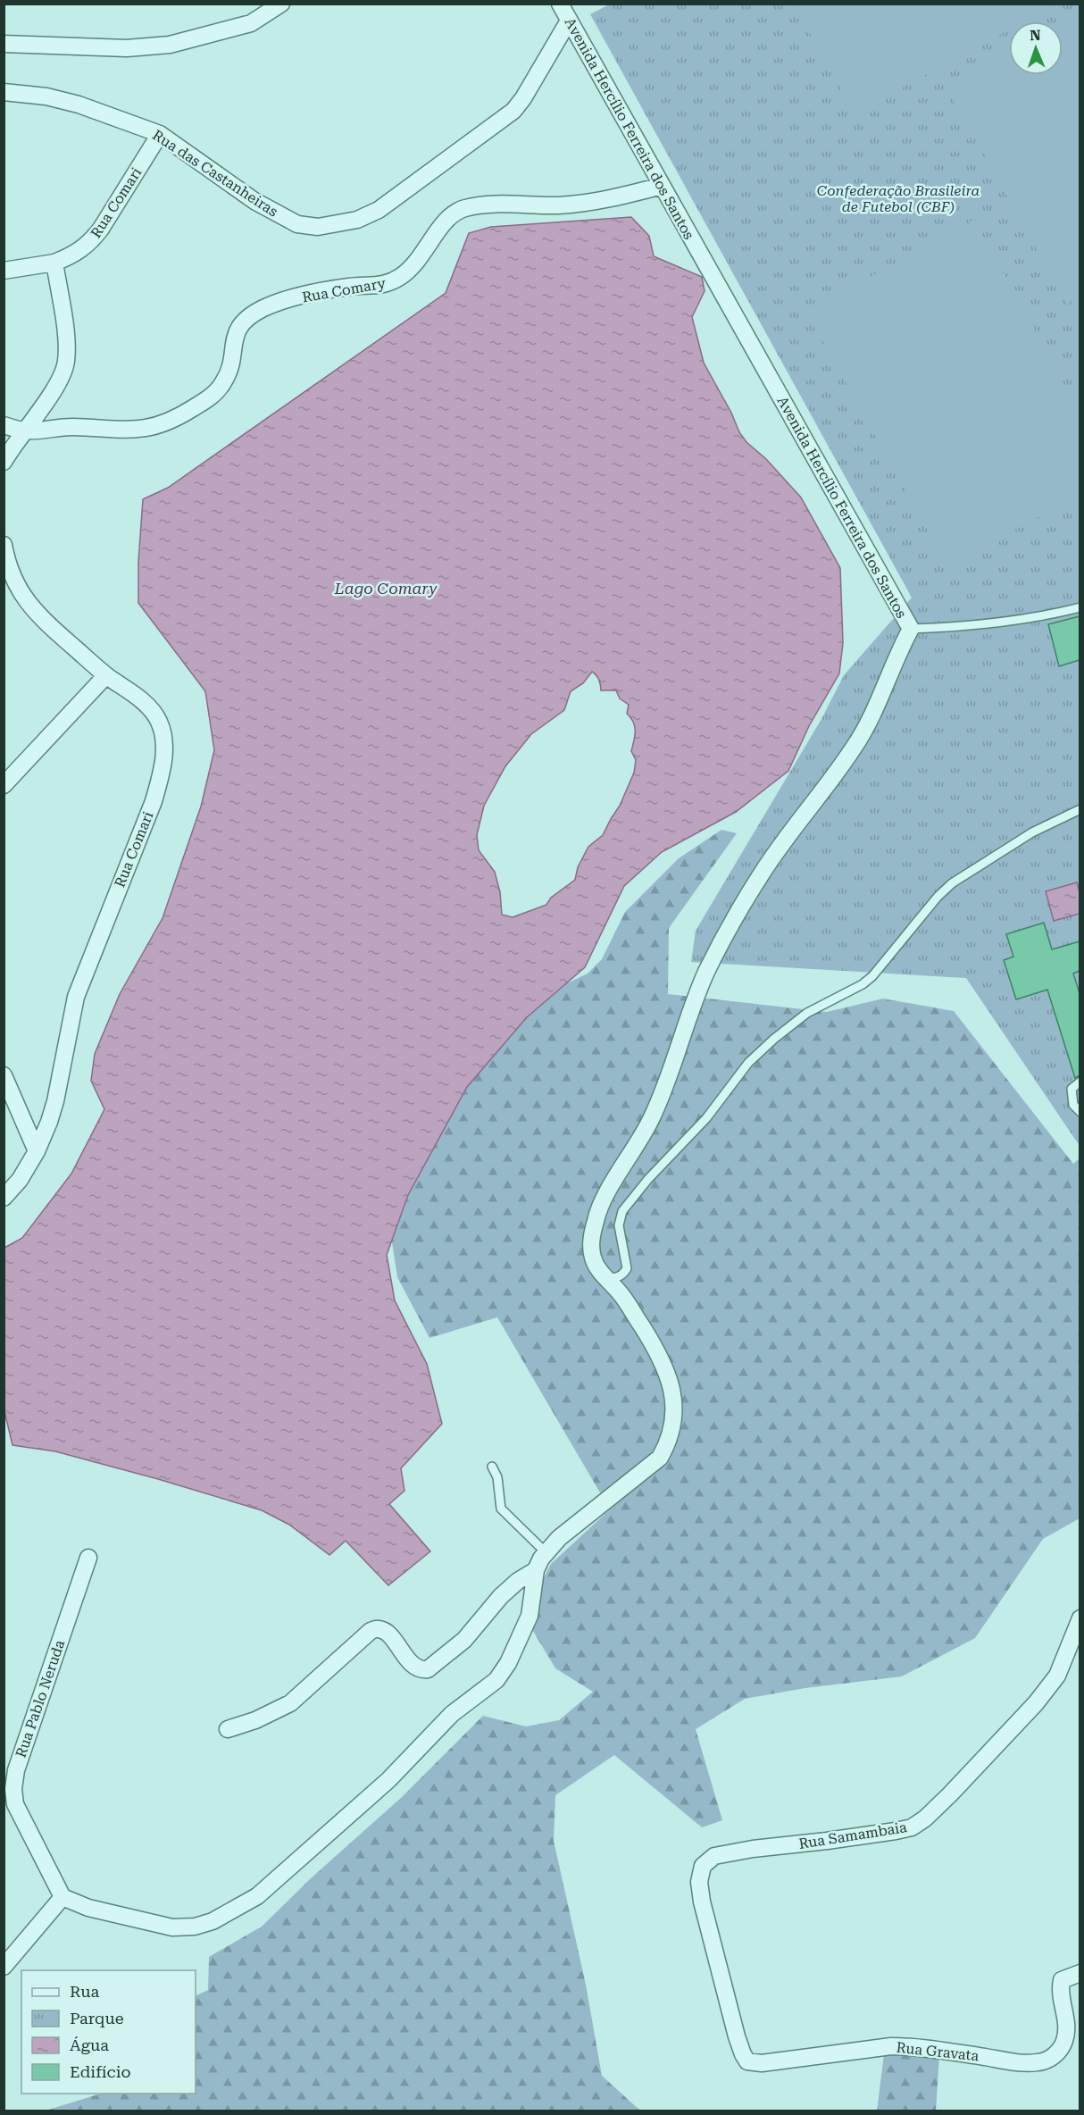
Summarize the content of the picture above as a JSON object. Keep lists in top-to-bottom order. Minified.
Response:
{"streets":{"street":["Avenida Hercílio Ferreira dos Santos","Rua das Castanheiras","Rua Comari","Rua Comary","Rua Pablo Neruda","Rua Samambaia","Rua Gravata"]},"crossings":[["Avenida Hercílio Ferreira dos Santos","Rua das Castanheiras"],["Avenida Hercílio Ferreira dos Santos","Rua Comary"],["Avenida Hercílio Ferreira dos Santos","Rua Pablo Neruda"],["Rua das Castanheiras","Rua Comari"],["Rua Samambaia","Rua Gravata"]],"water":["Lago Comary"],"parks":["Confederação Brasileira de Futebol (CBF)"],"legend":["Rua","Parque","Água","Edifício"],"north":"top"}
